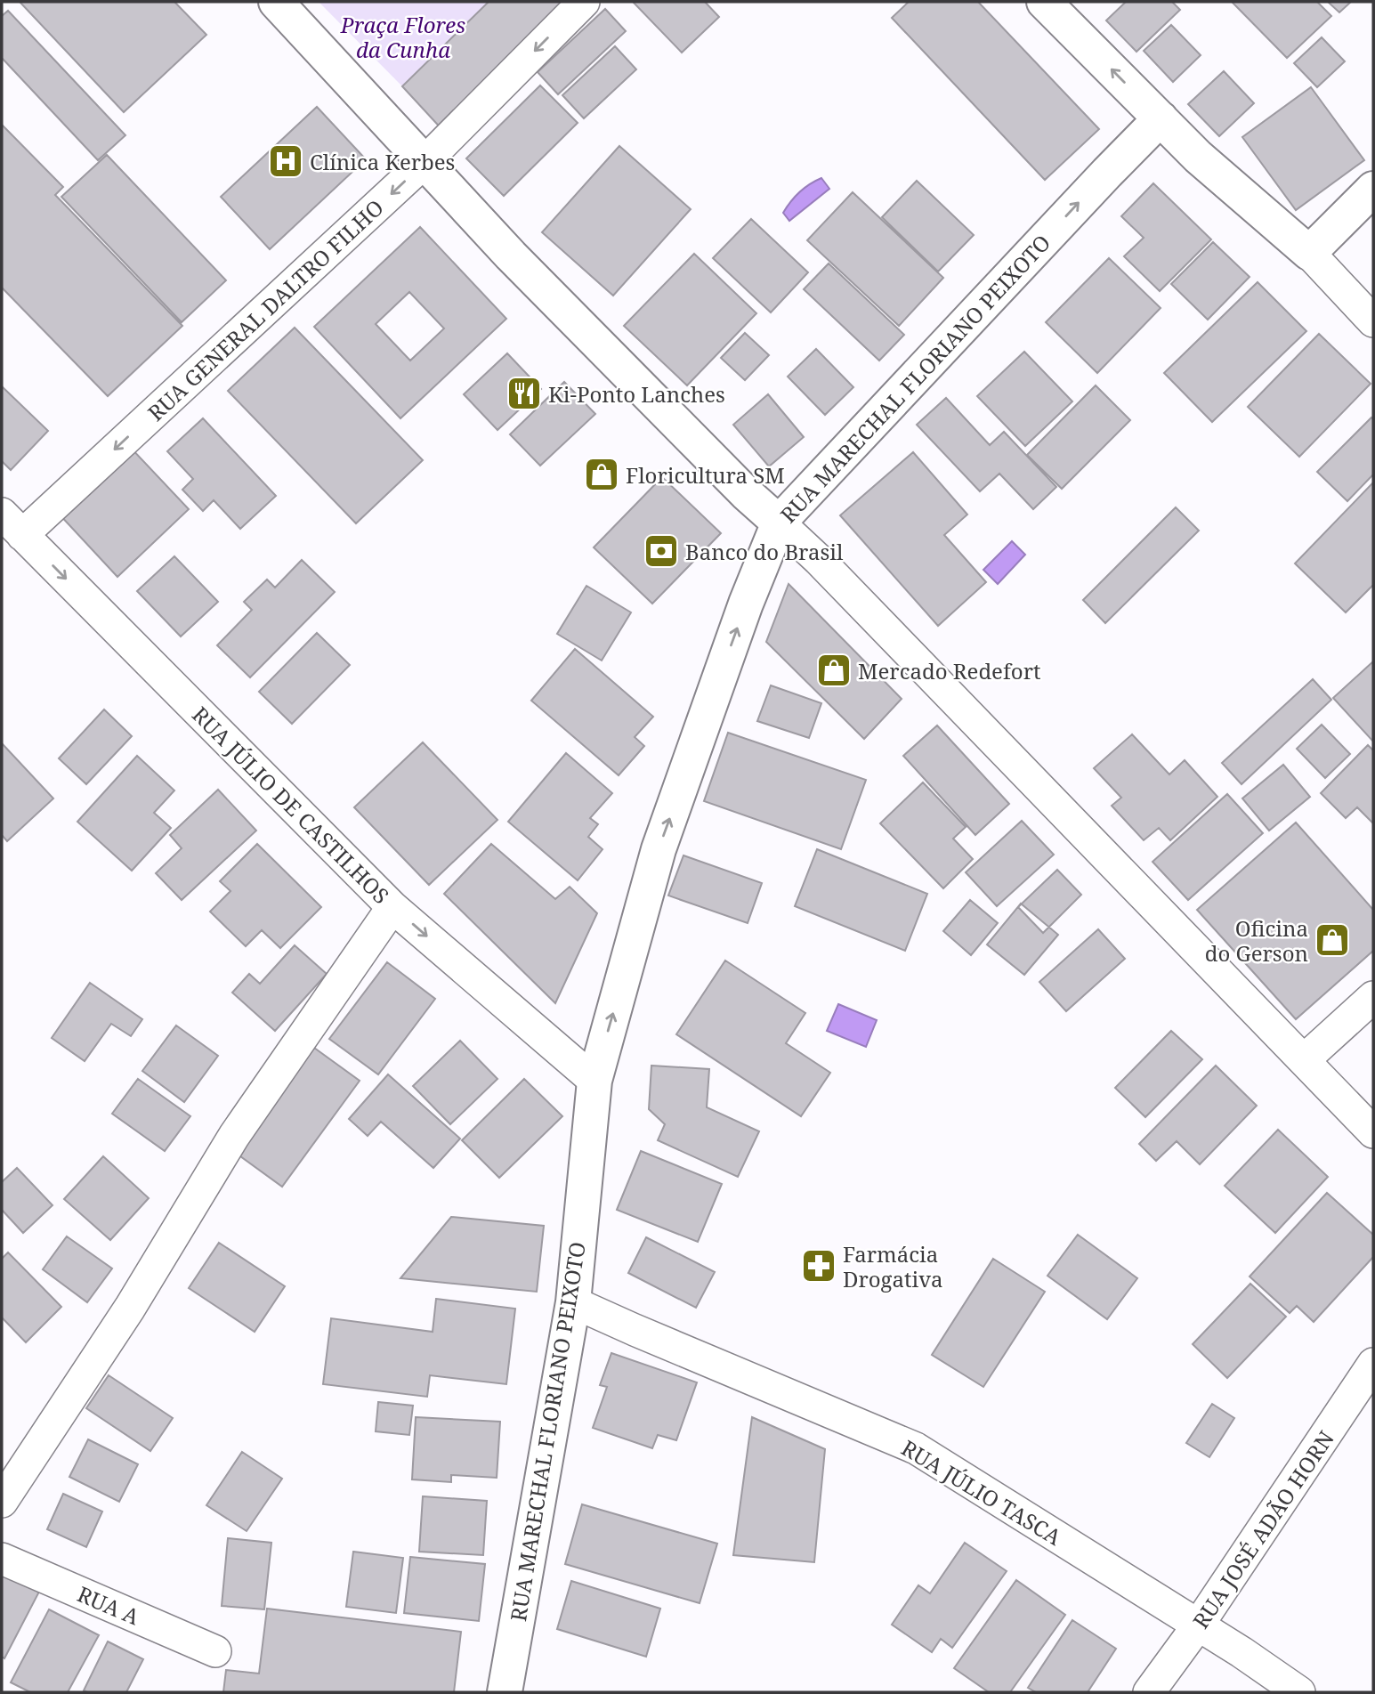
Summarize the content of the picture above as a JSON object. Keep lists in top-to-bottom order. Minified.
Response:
{"streets":{"main road":["RUA MARECHAL FLORIANO PEIXOTO"],"street":["RUA GENERAL DALTRO FILHO","RUA JÚLIO DE CASTILHOS","RUA JÚLIO TASCA","RUA JOSÉ ADÃO HORN","RUA A"]},"crossings":[["RUA GENERAL DALTRO FILHO","RUA JÚLIO DE CASTILHOS"],["RUA MARECHAL FLORIANO PEIXOTO","RUA JÚLIO DE CASTILHOS"],["RUA MARECHAL FLORIANO PEIXOTO","RUA JÚLIO TASCA"],["RUA JÚLIO TASCA","RUA JOSÉ ADÃO HORN"]],"one_way":["RUA GENERAL DALTRO FILHO","RUA MARECHAL FLORIANO PEIXOTO","RUA JÚLIO DE CASTILHOS"],"parks":["Praça Flores da Cunha"],"places":{"hospital":["Clínica Kerbes"],"restaurant":["Ki-Ponto Lanches"],"shop":["Floricultura SM","Mercado Redefort","Oficina do Gerson"],"bank":["Banco do Brasil"],"pharmacy":["Farmácia Drogativa"]}}
